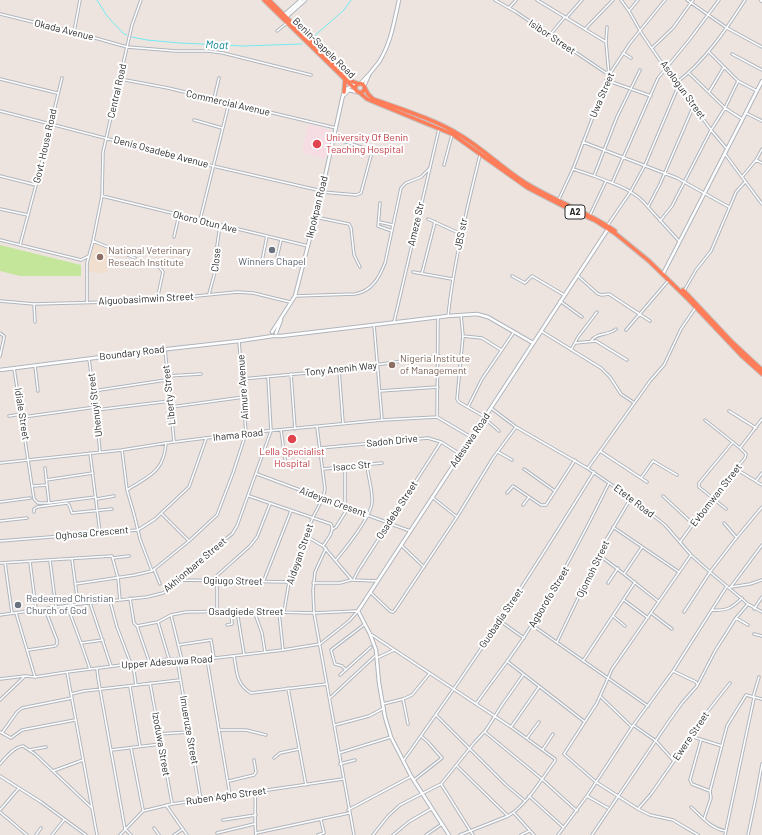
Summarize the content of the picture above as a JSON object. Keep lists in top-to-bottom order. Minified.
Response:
{"streets":{"highway":["Benin-Sapele Road","A2"],"street":["Okada Avenue","Isibor Street","Asologun Street","Central Road","Uwa Street","Commercial Avenue","Govt. House Road","Denis Osadebe Avenue","Ikpokpan Road","Okoro Otun Ave","Ameze Str","JBS str","Close","Aiguobasimwin Street","Boundary Road","Tony Anenih Way","Aimure Avenue","Liberty Street","Uhenuyi Street","Idiale Street","Ihama Road","Adesuwa Road","Sadoh Drive","Isacc Str","Evbomwan Street","Etete Road","Aideyan Cresent","Osadebe Street","Oghosa Crescent","Aideyan Street","Akhionbare Street","Ojomoh Street","Ogiugo Street","Agborofo Street","Osadgiede Street","Guobadia Street","Upper Adesuwa Road","Imueruze Street","Ewere Street","Izoduwa Street","Ruben Agho Street"]},"crossings":[["Okada Avenue","Central Road"],["Isibor Street","Uwa Street"],["Benin-Sapele Road","A2"],["Asologun Street","Uwa Street"],["Central Road","Commercial Avenue"],["Central Road","Denis Osadebe Avenue"],["Central Road","Okoro Otun Ave"],["Central Road","Aiguobasimwin Street"],["Uwa Street","A2"],["Commercial Avenue","Ikpokpan Road"],["Govt. House Road","Denis Osadebe Avenue"],["Denis Osadebe Avenue","Ikpokpan Road"],["Ikpokpan Road","Okoro Otun Ave"],["Ikpokpan Road","Aiguobasimwin Street"],["Ikpokpan Road","Boundary Road"],["A2","Ameze Str"],["A2","JBS str"],["A2","Adesuwa Road"],["Okoro Otun Ave","Close"],["Ameze Str","Boundary Road"],["JBS str","Boundary Road"],["Close","Aiguobasimwin Street"],["Boundary Road","Aimure Avenue"],["Boundary Road","Liberty Street"],["Boundary Road","Uhenuyi Street"],["Boundary Road","Idiale Street"],["Boundary Road","Adesuwa Road"],["Tony Anenih Way","Aimure Avenue"],["Aimure Avenue","Ihama Road"],["Liberty Street","Ihama Road"],["Uhenuyi Street","Ihama Road"],["Idiale Street","Ihama Road"],["Ihama Road","Oghosa Crescent"],["Ihama Road","Akhionbare Street"],["Adesuwa Road","Sadoh Drive"],["Adesuwa Road","Etete Road"],["Adesuwa Road","Aideyan Cresent"],["Adesuwa Road","Osadgiede Street"],["Adesuwa Road","Upper Adesuwa Road"],["Sadoh Drive","Osadebe Street"],["Evbomwan Street","Etete Road"],["Etete Road","Ojomoh Street"],["Etete Road","Agborofo Street"],["Etete Road","Guobadia Street"],["Aideyan Cresent","Osadebe Street"],["Aideyan Cresent","Aideyan Street"],["Aideyan Cresent","Akhionbare Street"],["Aideyan Street","Ogiugo Street"],["Aideyan Street","Osadgiede Street"],["Akhionbare Street","Ogiugo Street"],["Upper Adesuwa Road","Imueruze Street"],["Imueruze Street","Ruben Agho Street"],["Izoduwa Street","Ruben Agho Street"]],"water":["Moat"],"places":["University Of Benin Teaching Hospital","Winners Chapel","National Veterinary Reseach Institute","Nigeria Institute of Management","Lella Specialist Hospital","Redeemed Christian Church of God"]}
